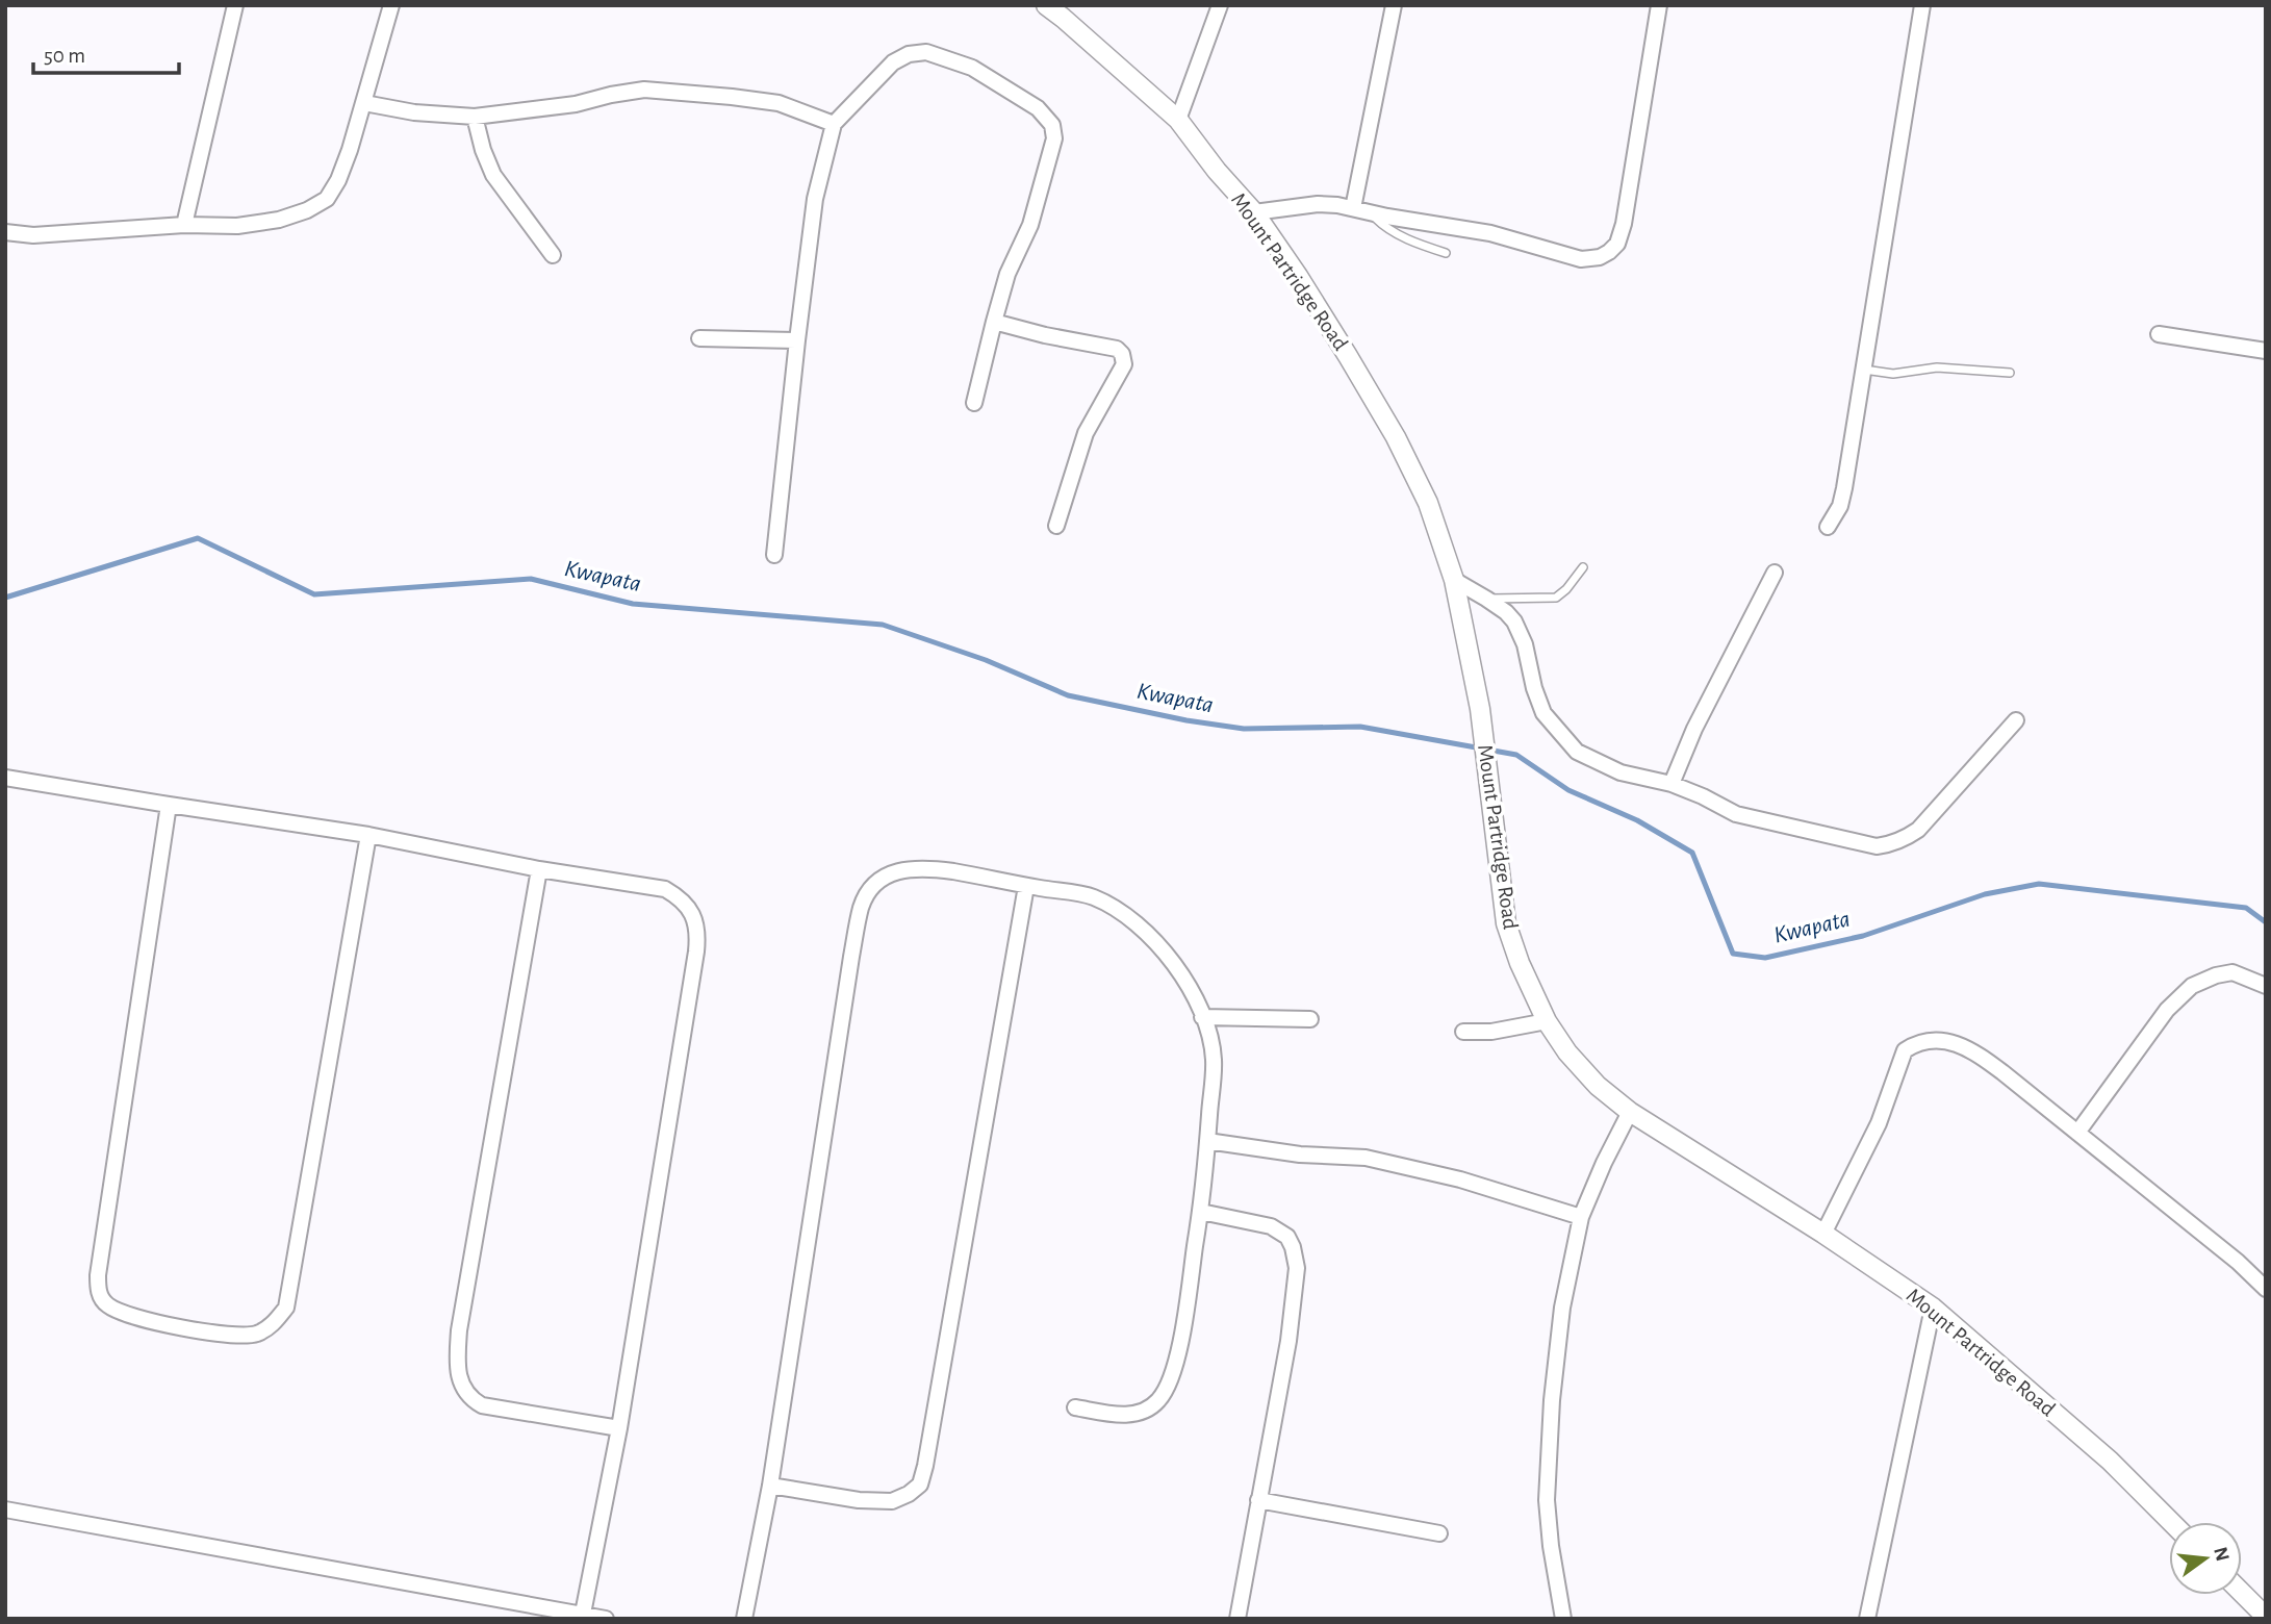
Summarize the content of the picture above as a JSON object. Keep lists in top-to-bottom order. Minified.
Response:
{"streets":{"street":["Mount Partridge Road"]},"water":["Kwapata"],"scale_bar":"50 m","north":"right"}
